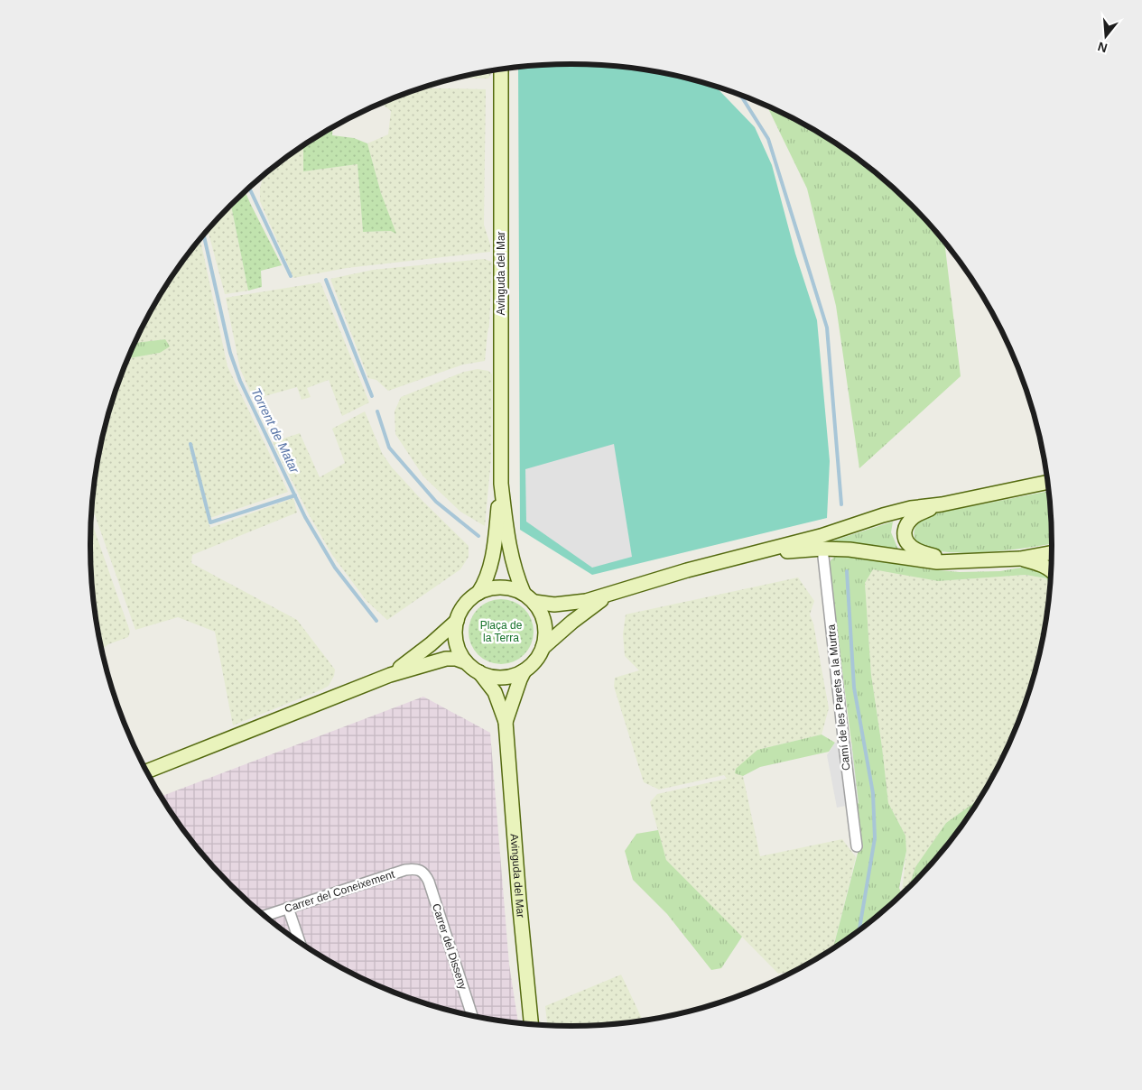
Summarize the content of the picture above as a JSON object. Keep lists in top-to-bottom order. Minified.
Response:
{"streets":{"main road":["Avinguda del Mar"],"street":["Camí de les Parets a la Murtra","Carrer del Coneixement","Carrer del Disseny"]},"crossings":[["Carrer del Coneixement","Carrer del Disseny"]],"water":["Torrent de Matar"],"parks":["Plaça de la Terra"],"north":"bottom"}
